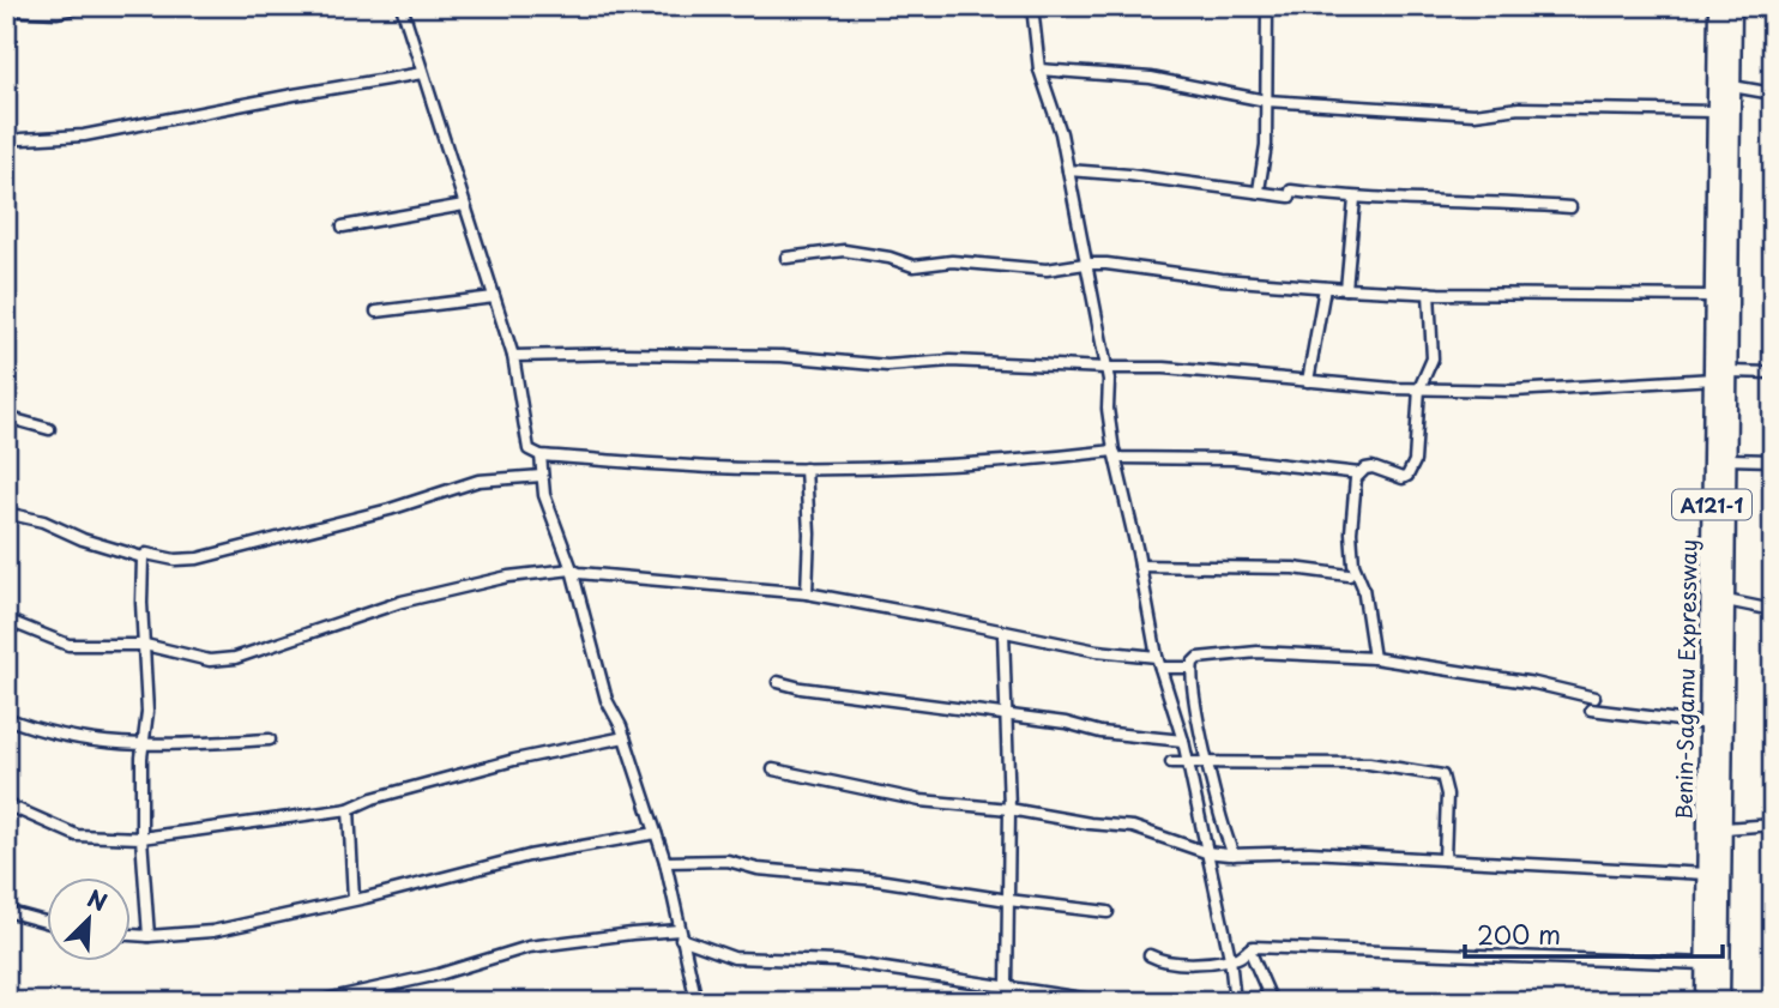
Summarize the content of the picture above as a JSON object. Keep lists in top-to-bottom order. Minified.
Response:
{"streets":{"highway":["A121-1","Benin-Sagamu Expressway"]},"crossings":[["A121-1","Benin-Sagamu Expressway"]],"scale_bar":"200 m","north":"top right"}
